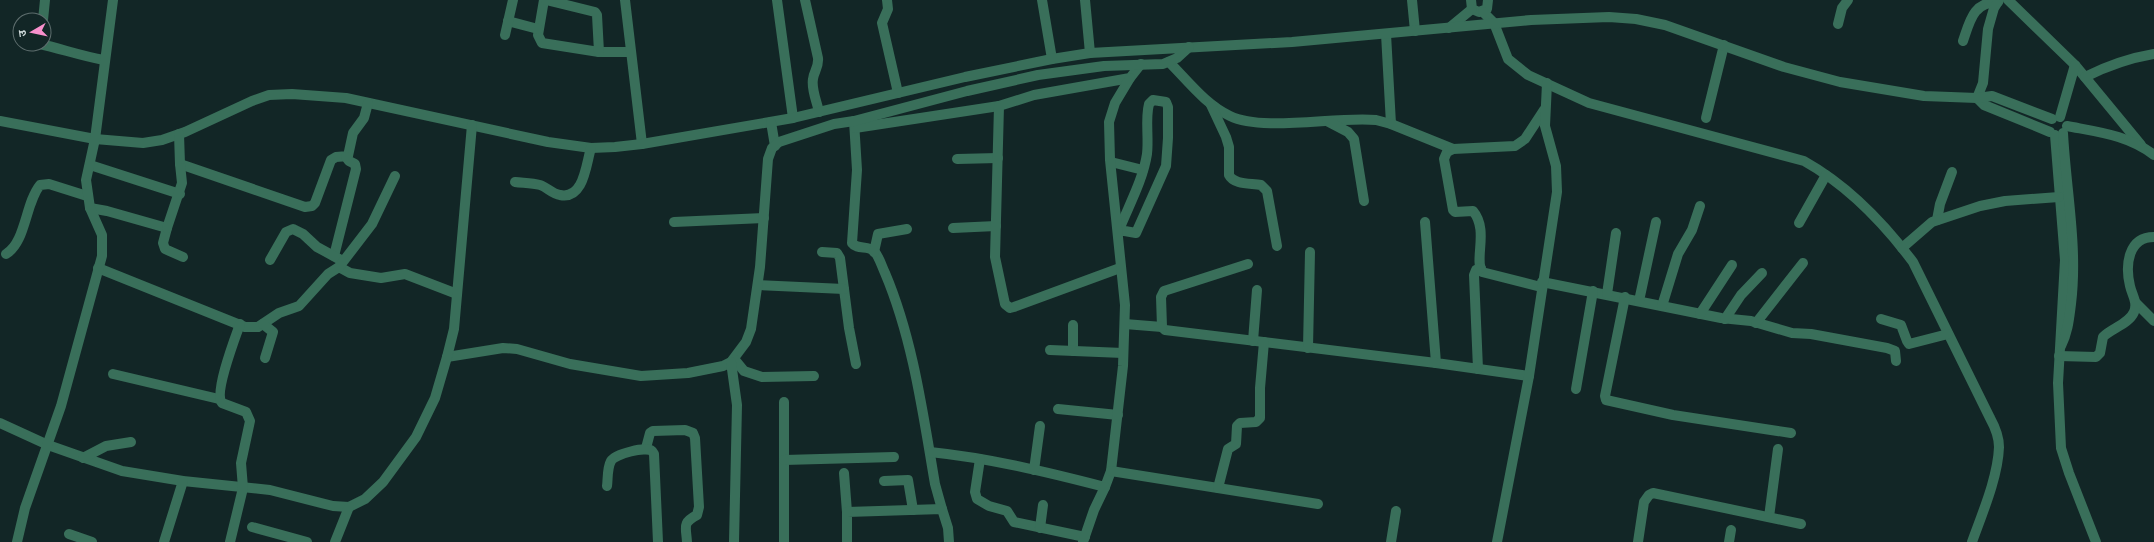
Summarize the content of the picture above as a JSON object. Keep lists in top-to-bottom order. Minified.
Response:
{"north":"left"}
